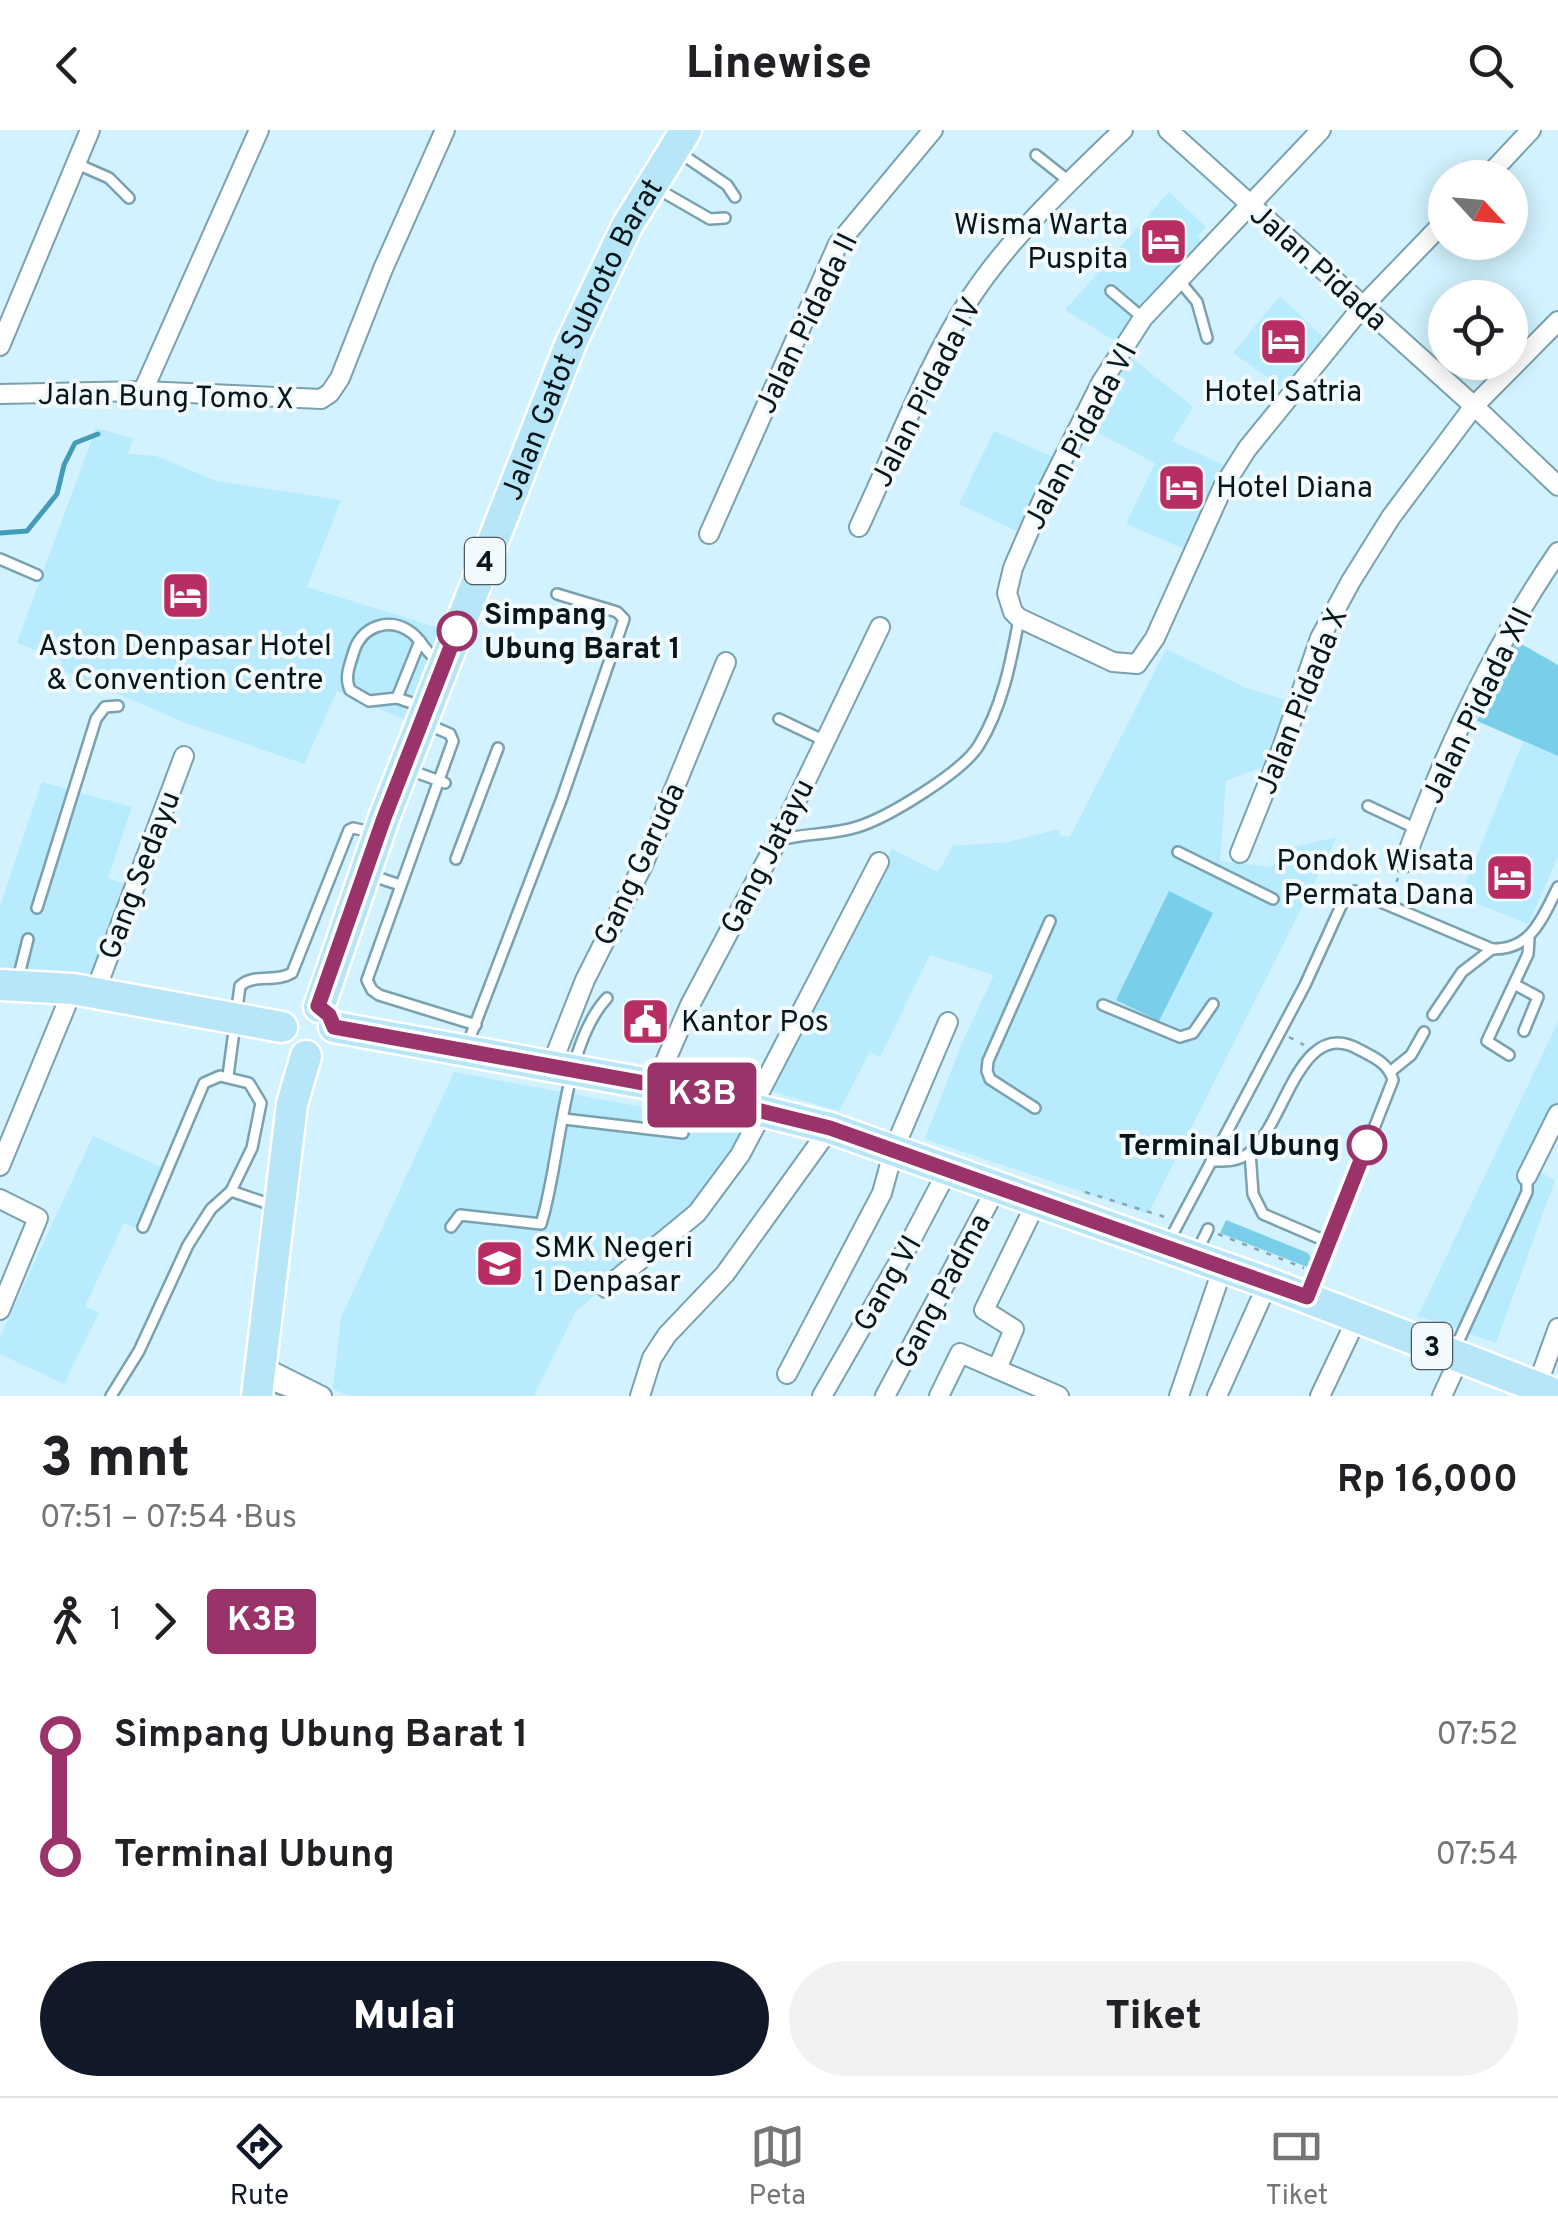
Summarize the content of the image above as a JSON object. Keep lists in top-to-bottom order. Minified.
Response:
{"streets":{"highway":["Jalan Gatot Subroto Barat","4","3"],"street":["Jalan Pidada","Jalan Pidada II","Jalan Pidada IV","Jalan Bung Tomo X","Jalan Pidada VI","Jalan Pidada X","Jalan Pidada XII","Gang Jatayu","Gang Garuda","Gang Sedayu","Gang VI","Gang Padma"]},"crossings":[["Jalan Pidada","Jalan Pidada VI"],["Jalan Pidada","Jalan Pidada X"],["Jalan Gatot Subroto Barat","3"],["Gang Jatayu","3"],["Gang Garuda","3"],["Gang VI","3"],["Gang Padma","3"]],"places":{"hotel":["Wisma Warta Puspita","Hotel Satria","Hotel Diana","Aston Denpasar Hotel & Convention Centre","Pondok Wisata Permata Dana"],"other":["Simpang Ubung Barat 1","Terminal Ubung"],"public building":["Kantor Pos"],"school or university":["SMK Negeri 1 Denpasar"]},"lines":["bus line K3B"],"north":"bottom right","page":{"header":"Linewise","on_map":"K3B","heading":["3 mnt","07:51 – 07:54 · Bus","Rp 16,000"],"legs":["1","K3B"],"list":[{"name":"Simpang Ubung Barat 1","value":"07:52"},{"name":"Terminal Ubung","value":"07:54"}],"buttons":["Mulai","Tiket"],"tabs":["Rute","Peta","Tiket"]}}
